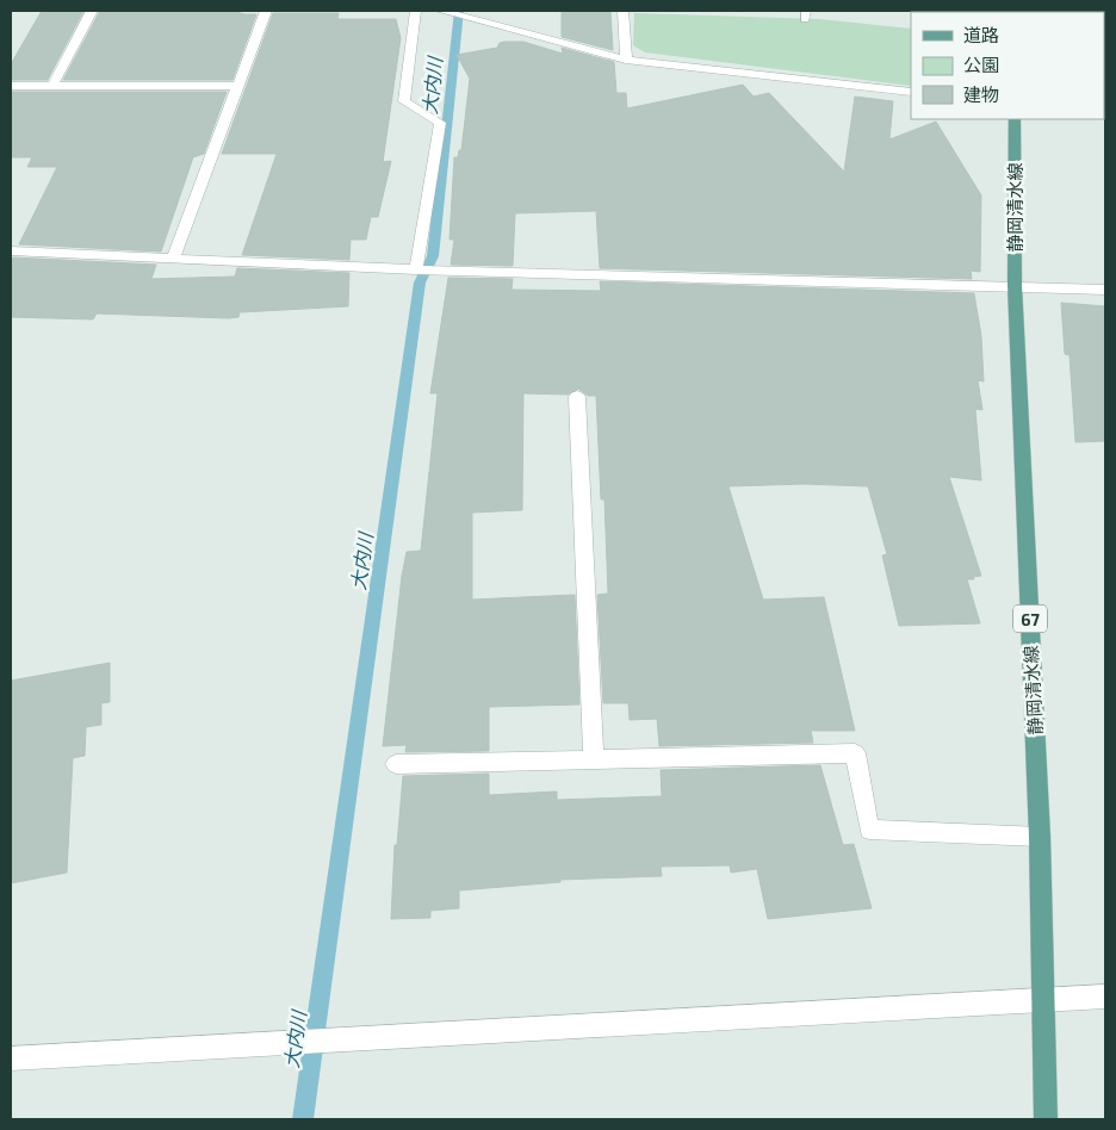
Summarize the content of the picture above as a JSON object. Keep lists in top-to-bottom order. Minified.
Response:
{"streets":{"main road":["静岡清水線","67"]},"water":["大内川"],"legend":["道路","公園","建物"]}
